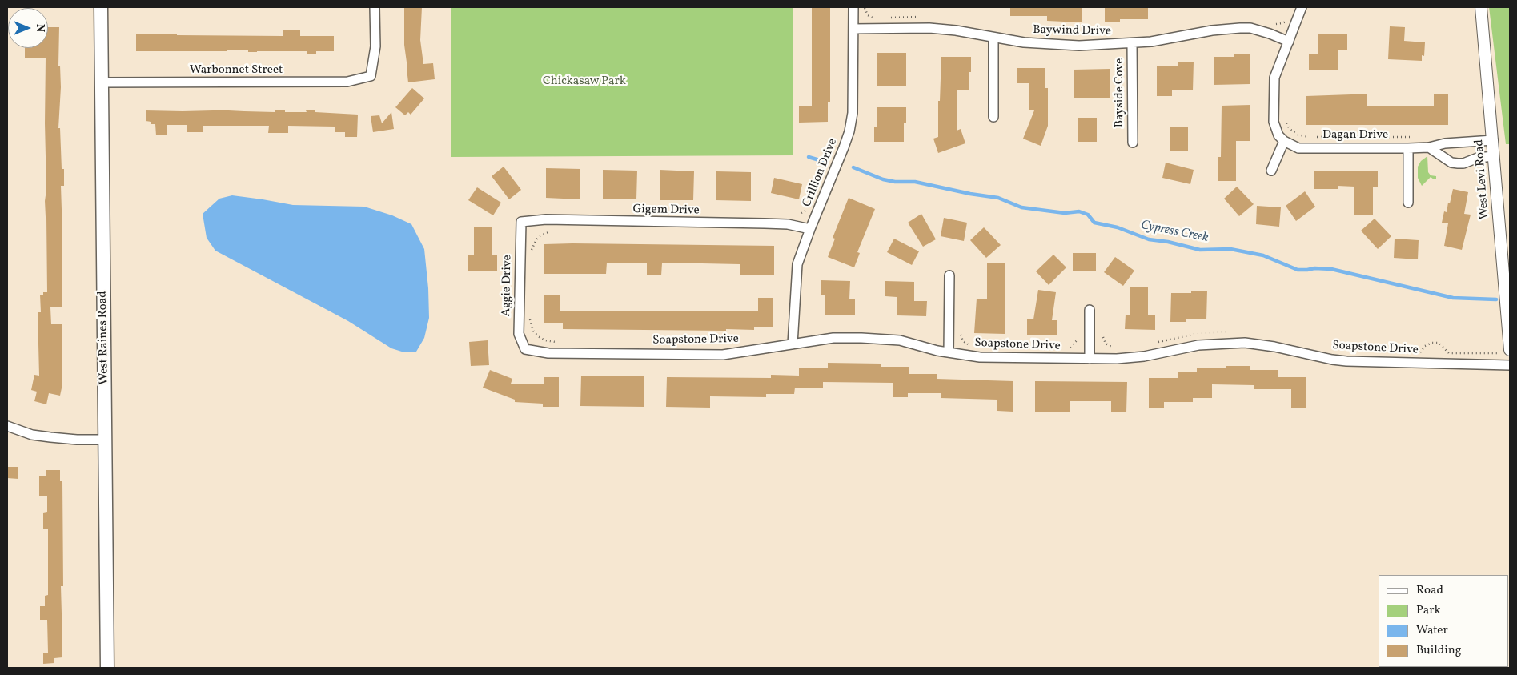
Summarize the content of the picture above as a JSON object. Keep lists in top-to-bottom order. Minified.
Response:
{"streets":{"main road":["West Raines Road"],"street":["Baywind Drive","Warbonnet Street","Bayside Cove","Dagan Drive","Crillion Drive","West Levi Road","Gigem Drive","Aggie Drive","Soapstone Drive"]},"crossings":[["Baywind Drive","Bayside Cove"],["Baywind Drive","Crillion Drive"],["Warbonnet Street","West Raines Road"],["Dagan Drive","West Levi Road"],["Crillion Drive","Gigem Drive"],["Crillion Drive","Soapstone Drive"],["Gigem Drive","Aggie Drive"],["Aggie Drive","Soapstone Drive"]],"water":["Cypress Creek"],"parks":["Chickasaw Park"],"legend":["Road","Park","Water","Building"],"north":"right"}
